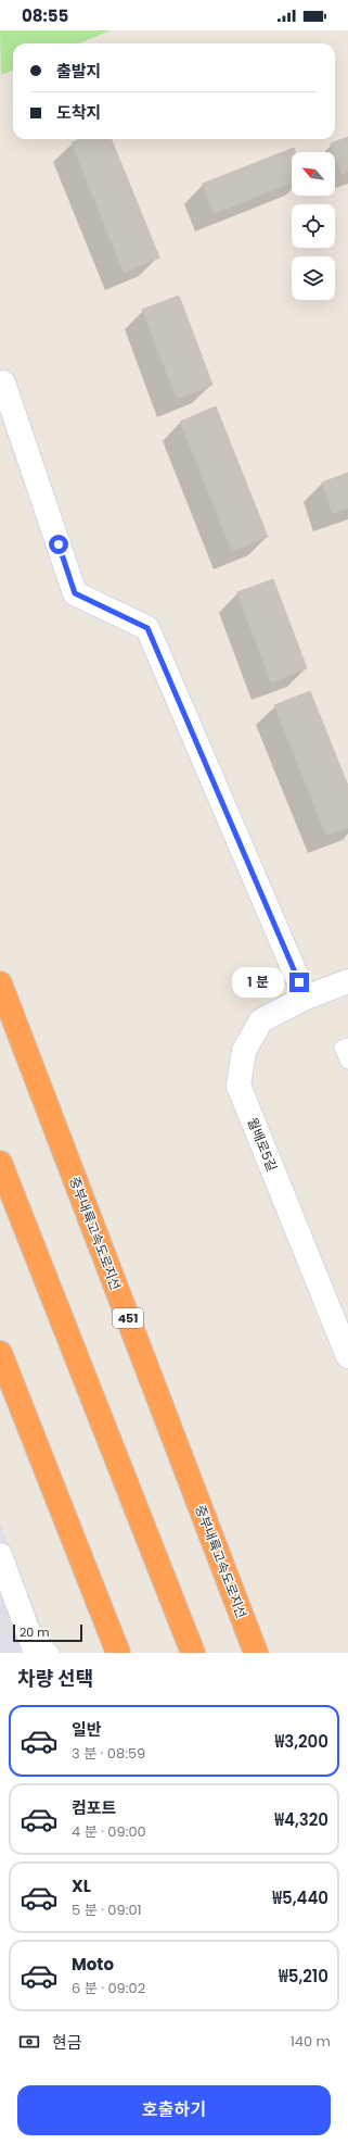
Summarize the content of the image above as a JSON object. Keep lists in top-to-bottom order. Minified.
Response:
{"streets":{"highway":["중부내륙고속도로지선","451"],"street":["월배로5길"]},"scale_bar":"20 m","north":"top left","page":{"status":"08:55","banner":["출발지","도착지"],"bubble":"1 분","scale":"20 m","heading":"차량 선택","list":[{"name":"일반","note":"3 분 · 08:59","value":"₩3,200"},{"name":"컴포트","note":"4 분 · 09:00","value":"₩4,320"},{"name":"XL","note":"5 분 · 09:01","value":"₩5,440"},{"name":"Moto","note":"6 분 · 09:02","value":"₩5,210"}],"pay":["현금","140 m"],"buttons":"호출하기"}}
